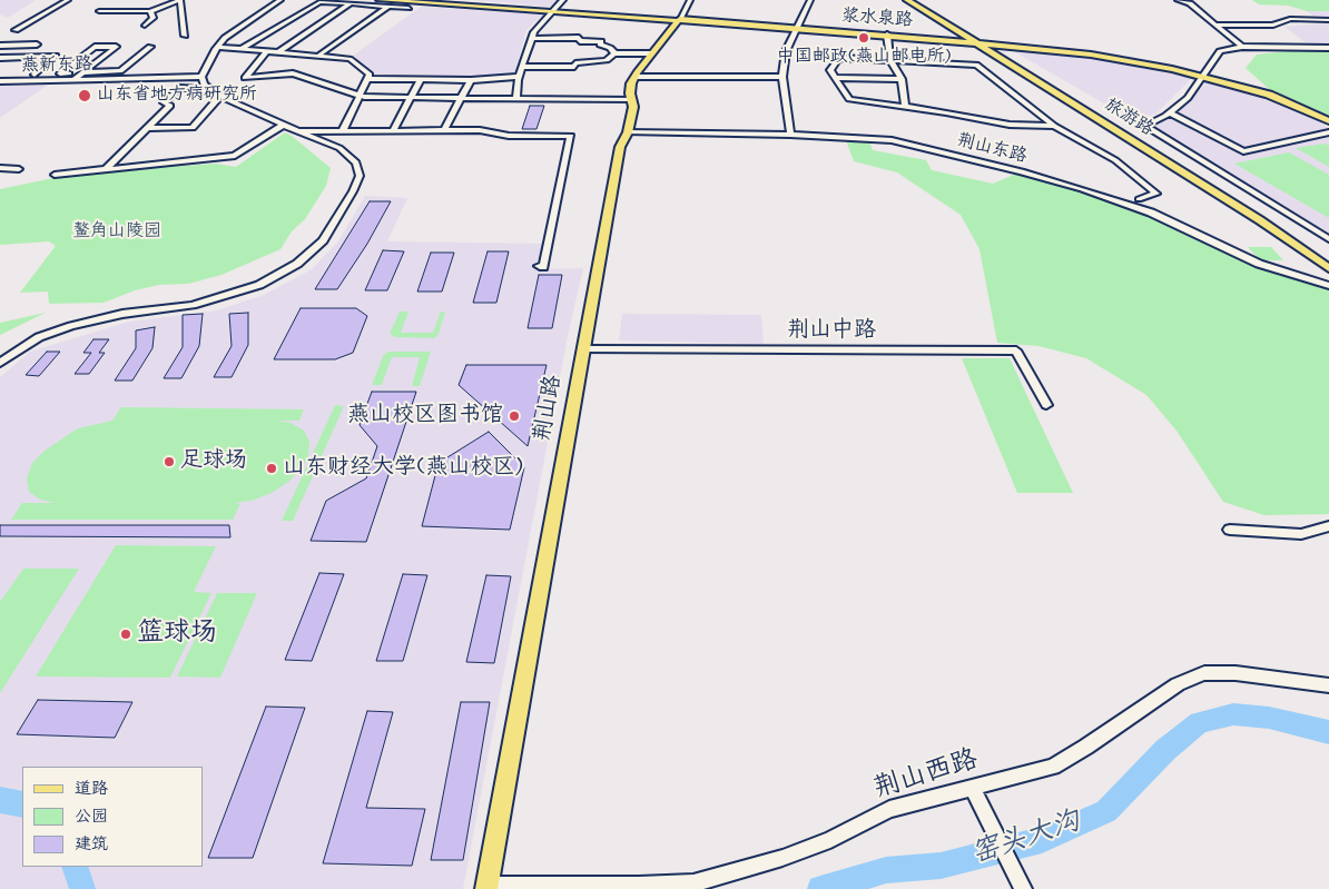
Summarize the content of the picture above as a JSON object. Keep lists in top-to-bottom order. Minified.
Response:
{"streets":{"main road":["浆水泉路","旅游路","荆山路"],"street":["燕新东路","荆山东路","荆山中路","荆山西路"]},"crossings":[["浆水泉路","旅游路"],["浆水泉路","荆山路"],["荆山东路","荆山路"],["荆山中路","荆山路"],["荆山路","荆山西路"]],"water":["窑头大沟"],"parks":["鳌角山陵园"],"places":["中国邮政(燕山邮电所)","山东省地方病研究所","燕山校区图书馆","足球场","山东财经大学(燕山校区)","篮球场"],"legend":["道路","公园","建筑"]}
